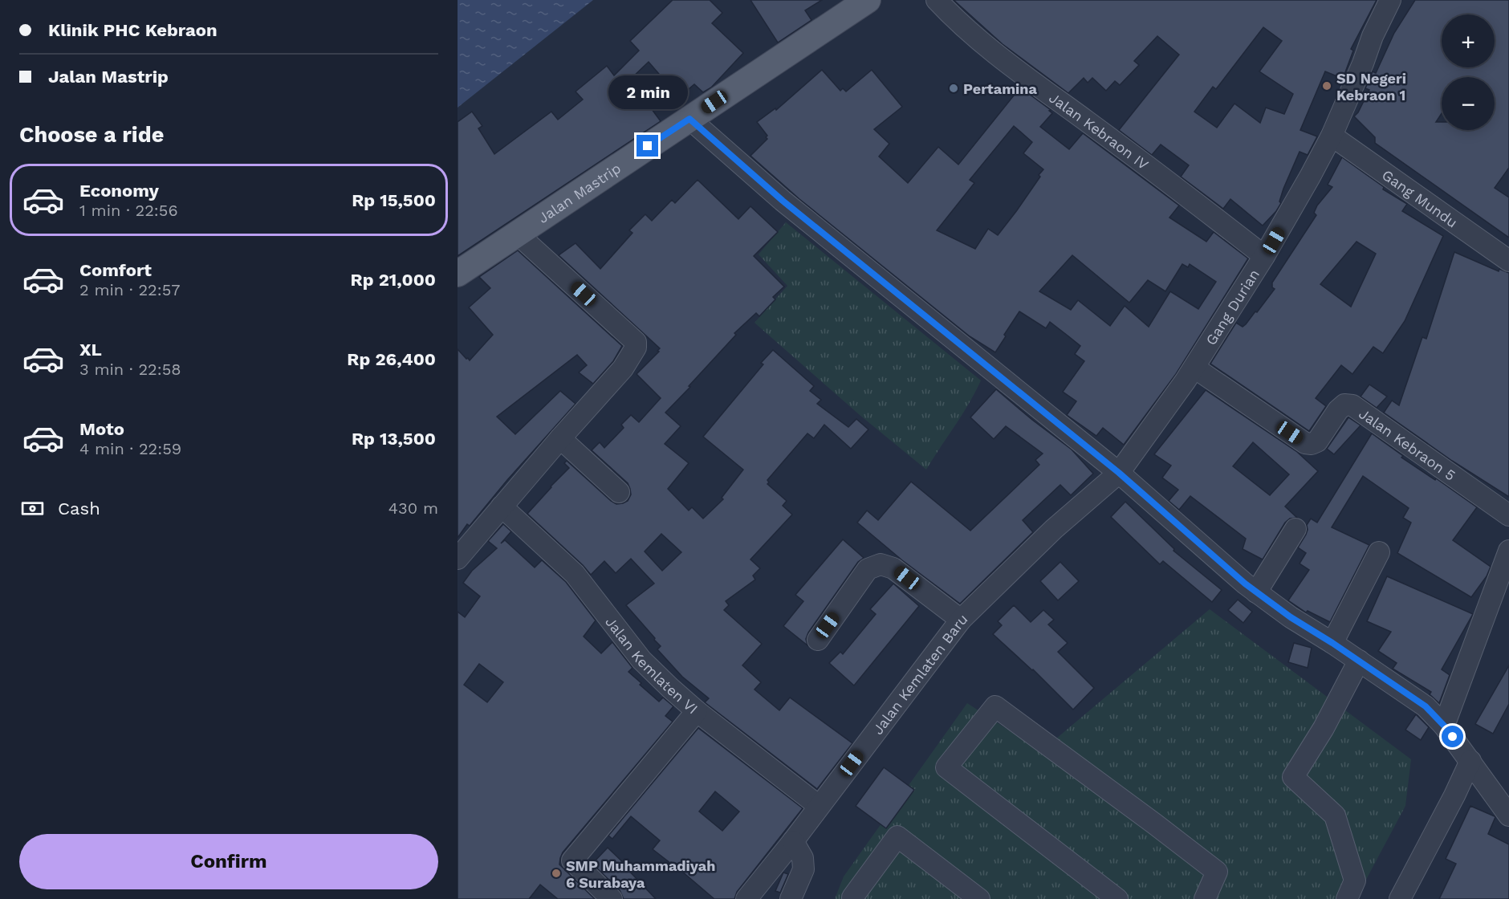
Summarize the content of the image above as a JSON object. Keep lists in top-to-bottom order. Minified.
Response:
{"streets":{"main road":["Jalan Mastrip"],"street":["Jalan Kebraon IV","Gang Mundu","Gang Durian","Jalan Kebraon 5","Jalan Kemlaten VI","Jalan Kemlaten Baru"]},"crossings":[["Jalan Kebraon IV","Gang Durian"],["Gang Mundu","Gang Durian"],["Gang Durian","Jalan Kebraon 5"],["Gang Durian","Jalan Kemlaten Baru"],["Jalan Kemlaten VI","Jalan Kemlaten Baru"]],"places":["SD Negeri Kebraon 1","Pertamina","SMP Muhammadiyah 6 Surabaya"],"page":{"banner":["Klinik PHC Kebraon","Jalan Mastrip"],"map_buttons":["+","−"],"bubble":"2 min","heading":"Choose a ride","list":[{"name":"Economy","note":"1 min · 22:56","value":"Rp 15,500"},{"name":"Comfort","note":"2 min · 22:57","value":"Rp 21,000"},{"name":"XL","note":"3 min · 22:58","value":"Rp 26,400"},{"name":"Moto","note":"4 min · 22:59","value":"Rp 13,500"}],"pay":["Cash","430 m"],"buttons":"Confirm"}}
